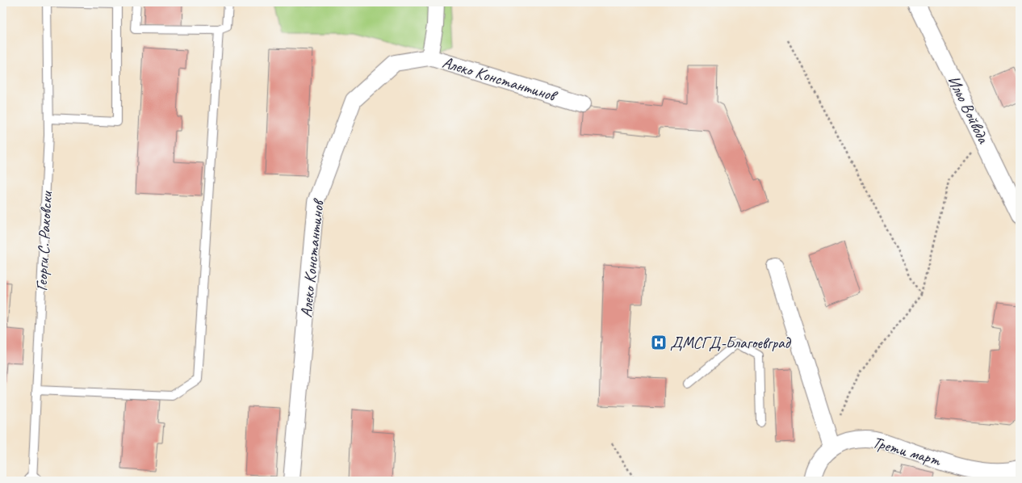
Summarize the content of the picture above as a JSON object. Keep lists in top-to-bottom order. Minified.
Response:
{"streets":{"street":["Алеко Константинов","Ильо Войвода","Трети март"],"lane":["Георги С. Раковски"]},"places":{"hospital":["ДМСГД-Благоевград"]}}
